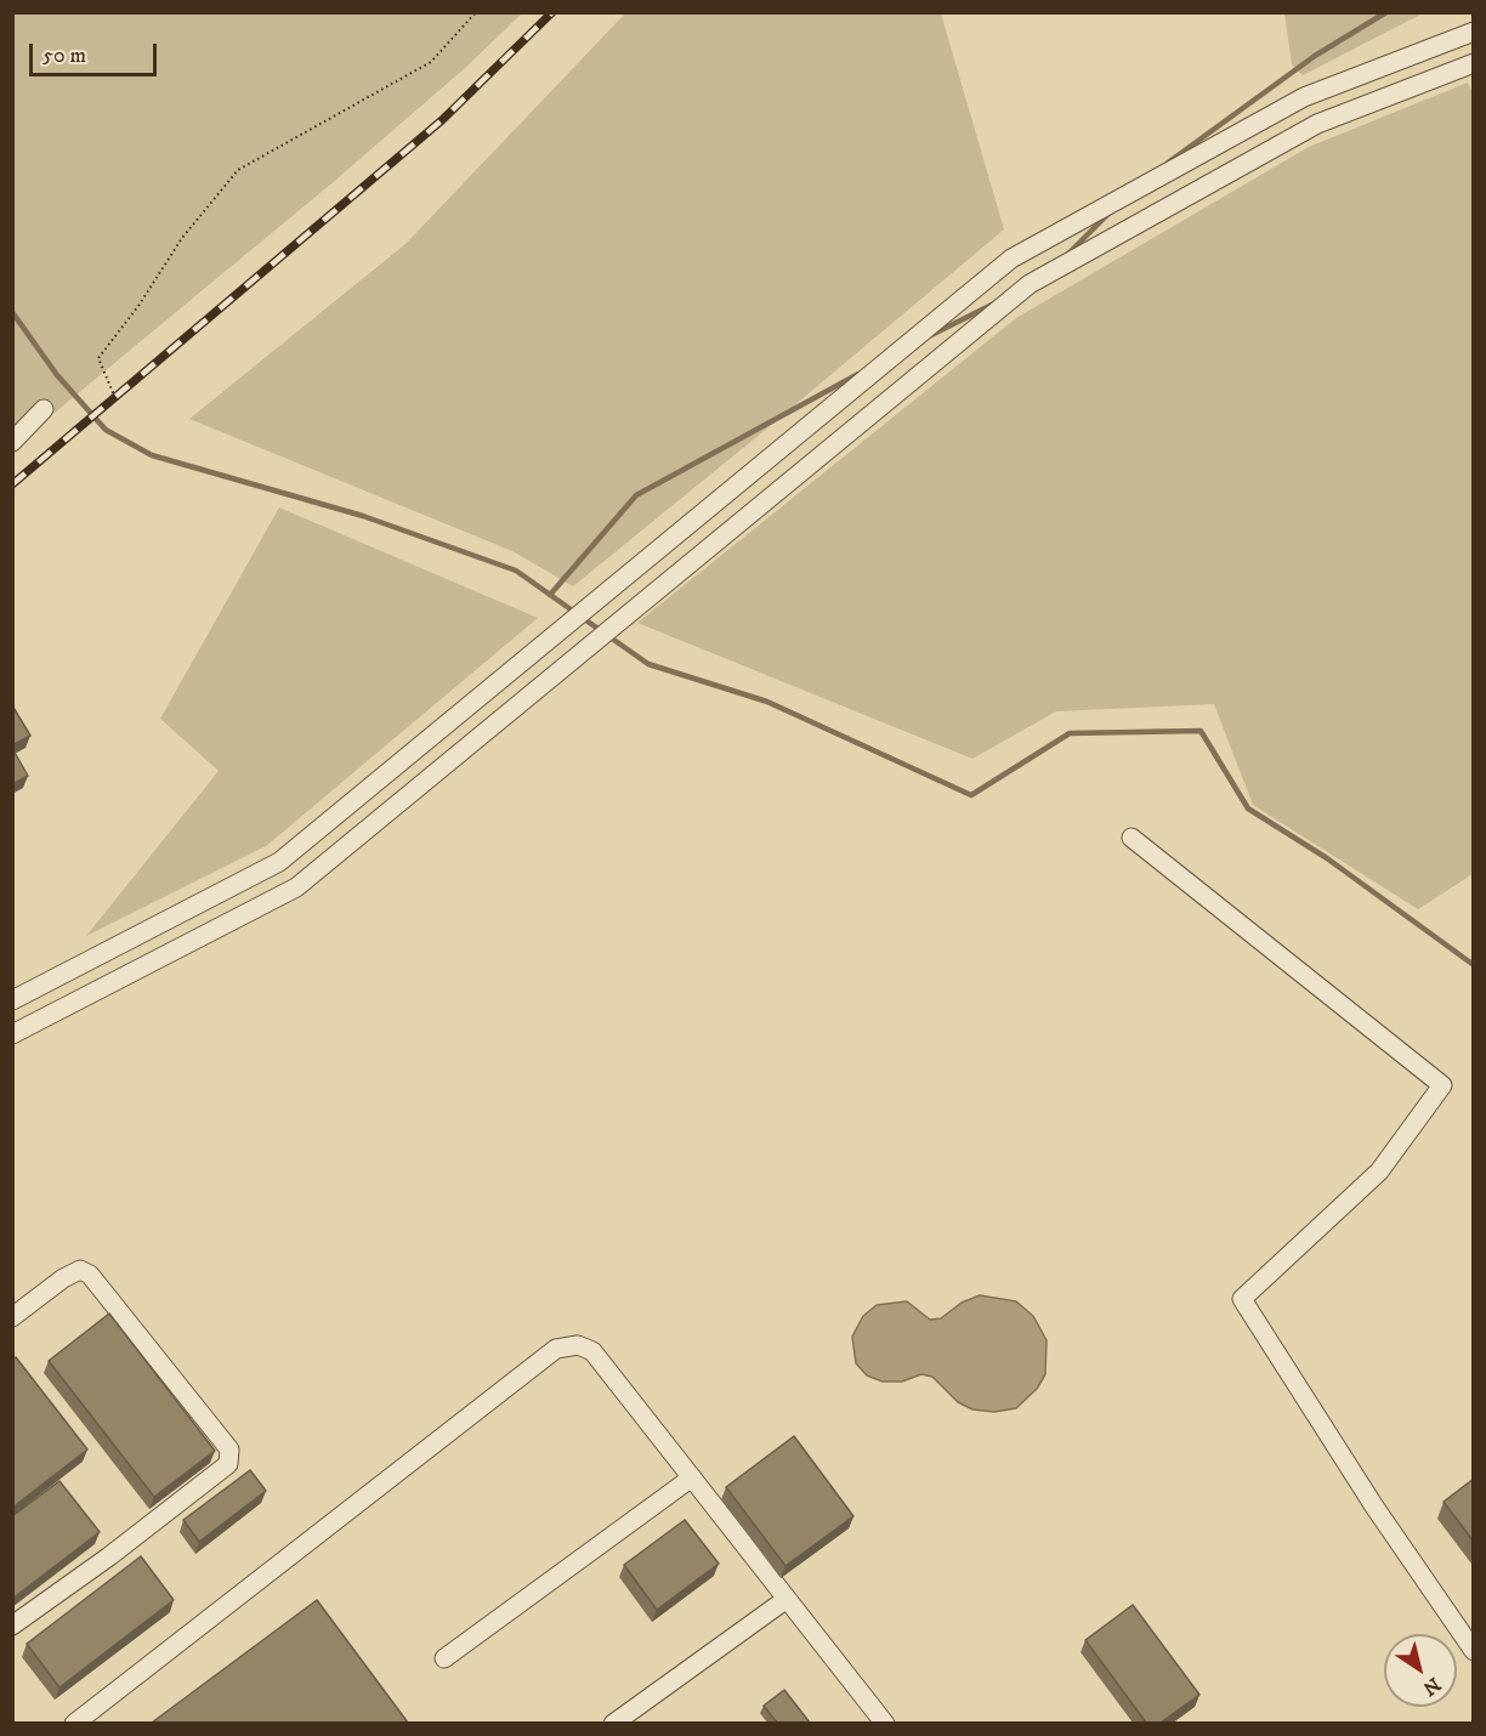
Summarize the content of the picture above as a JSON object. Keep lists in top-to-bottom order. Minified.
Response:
{"scale_bar":"50 m","north":"bottom right"}
